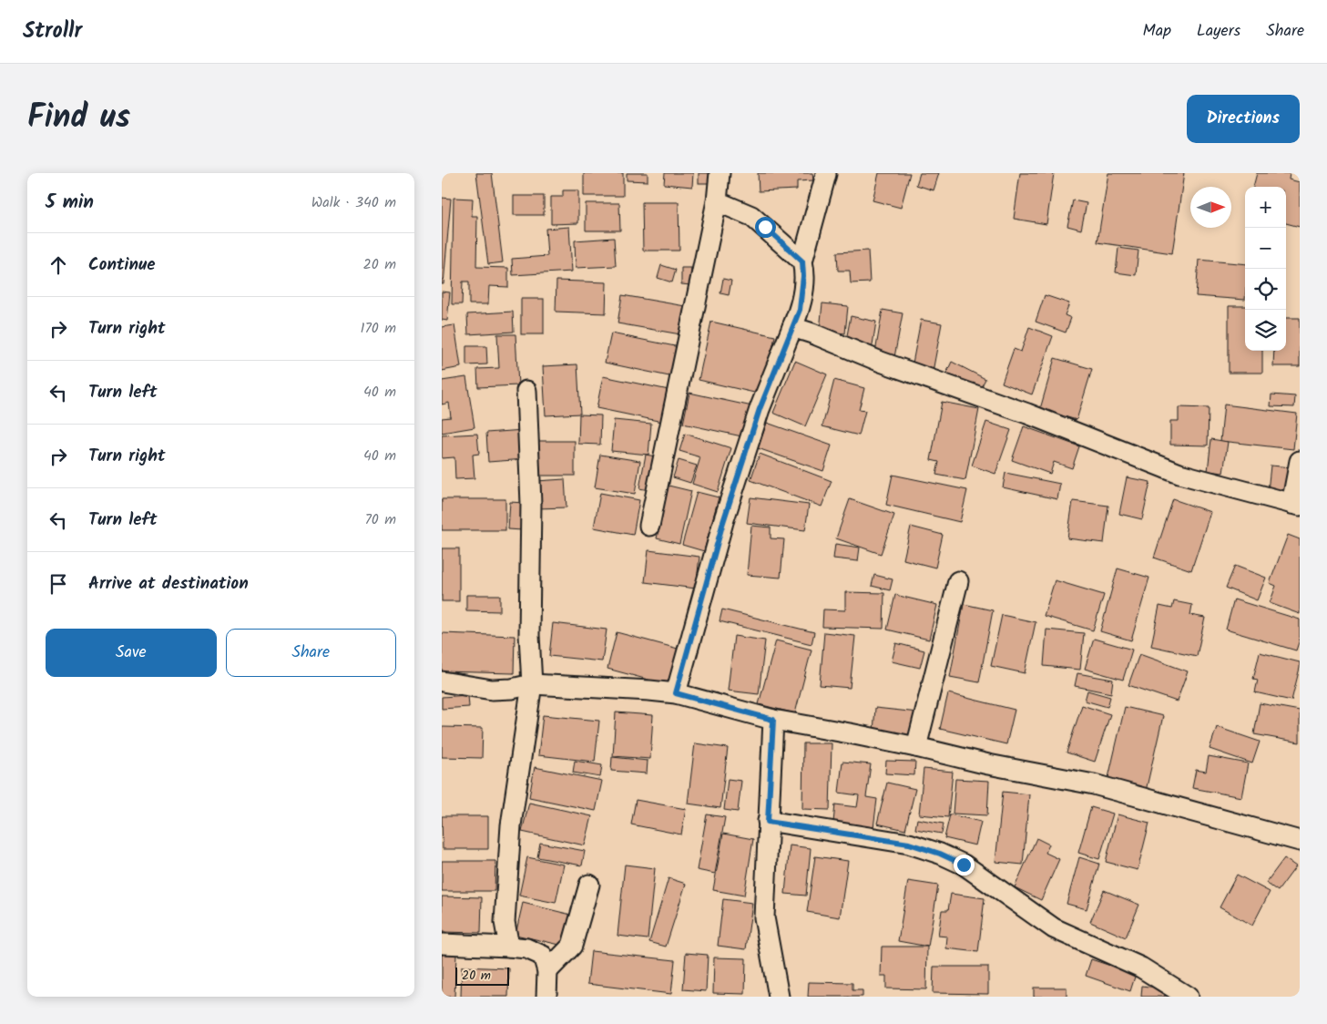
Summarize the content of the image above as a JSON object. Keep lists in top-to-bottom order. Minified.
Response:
{"scale_bar":"20 m","north":"right","page":{"header":"Strollr","nav":["Map","Layers","Share"],"title":"Find us","buttons":["Directions",["Save","Share"]],"heading":["5 min","Walk · 340 m"],"map_buttons":["+","−"],"list":[["Continue","20 m"],["Turn right","170 m"],["Turn left","40 m"],["Turn right","40 m"],["Turn left","70 m"],"Arrive at destination"],"scale":"20 m"}}
